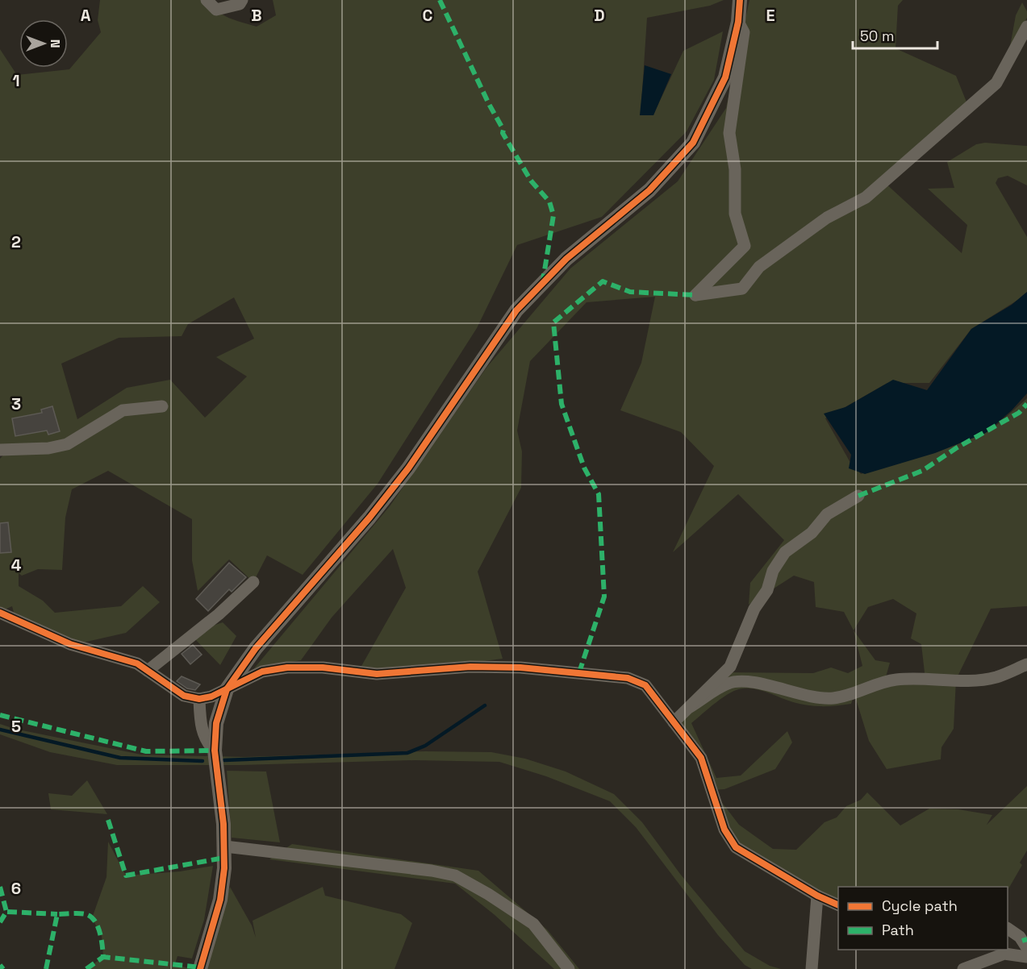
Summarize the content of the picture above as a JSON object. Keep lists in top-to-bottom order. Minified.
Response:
{"legend":["Cycle path","Path"],"scale_bar":"50 m","north":"right","grid":{"columns":["A","B","C","D","E"],"rows":["1","2","3","4","5","6"]}}
